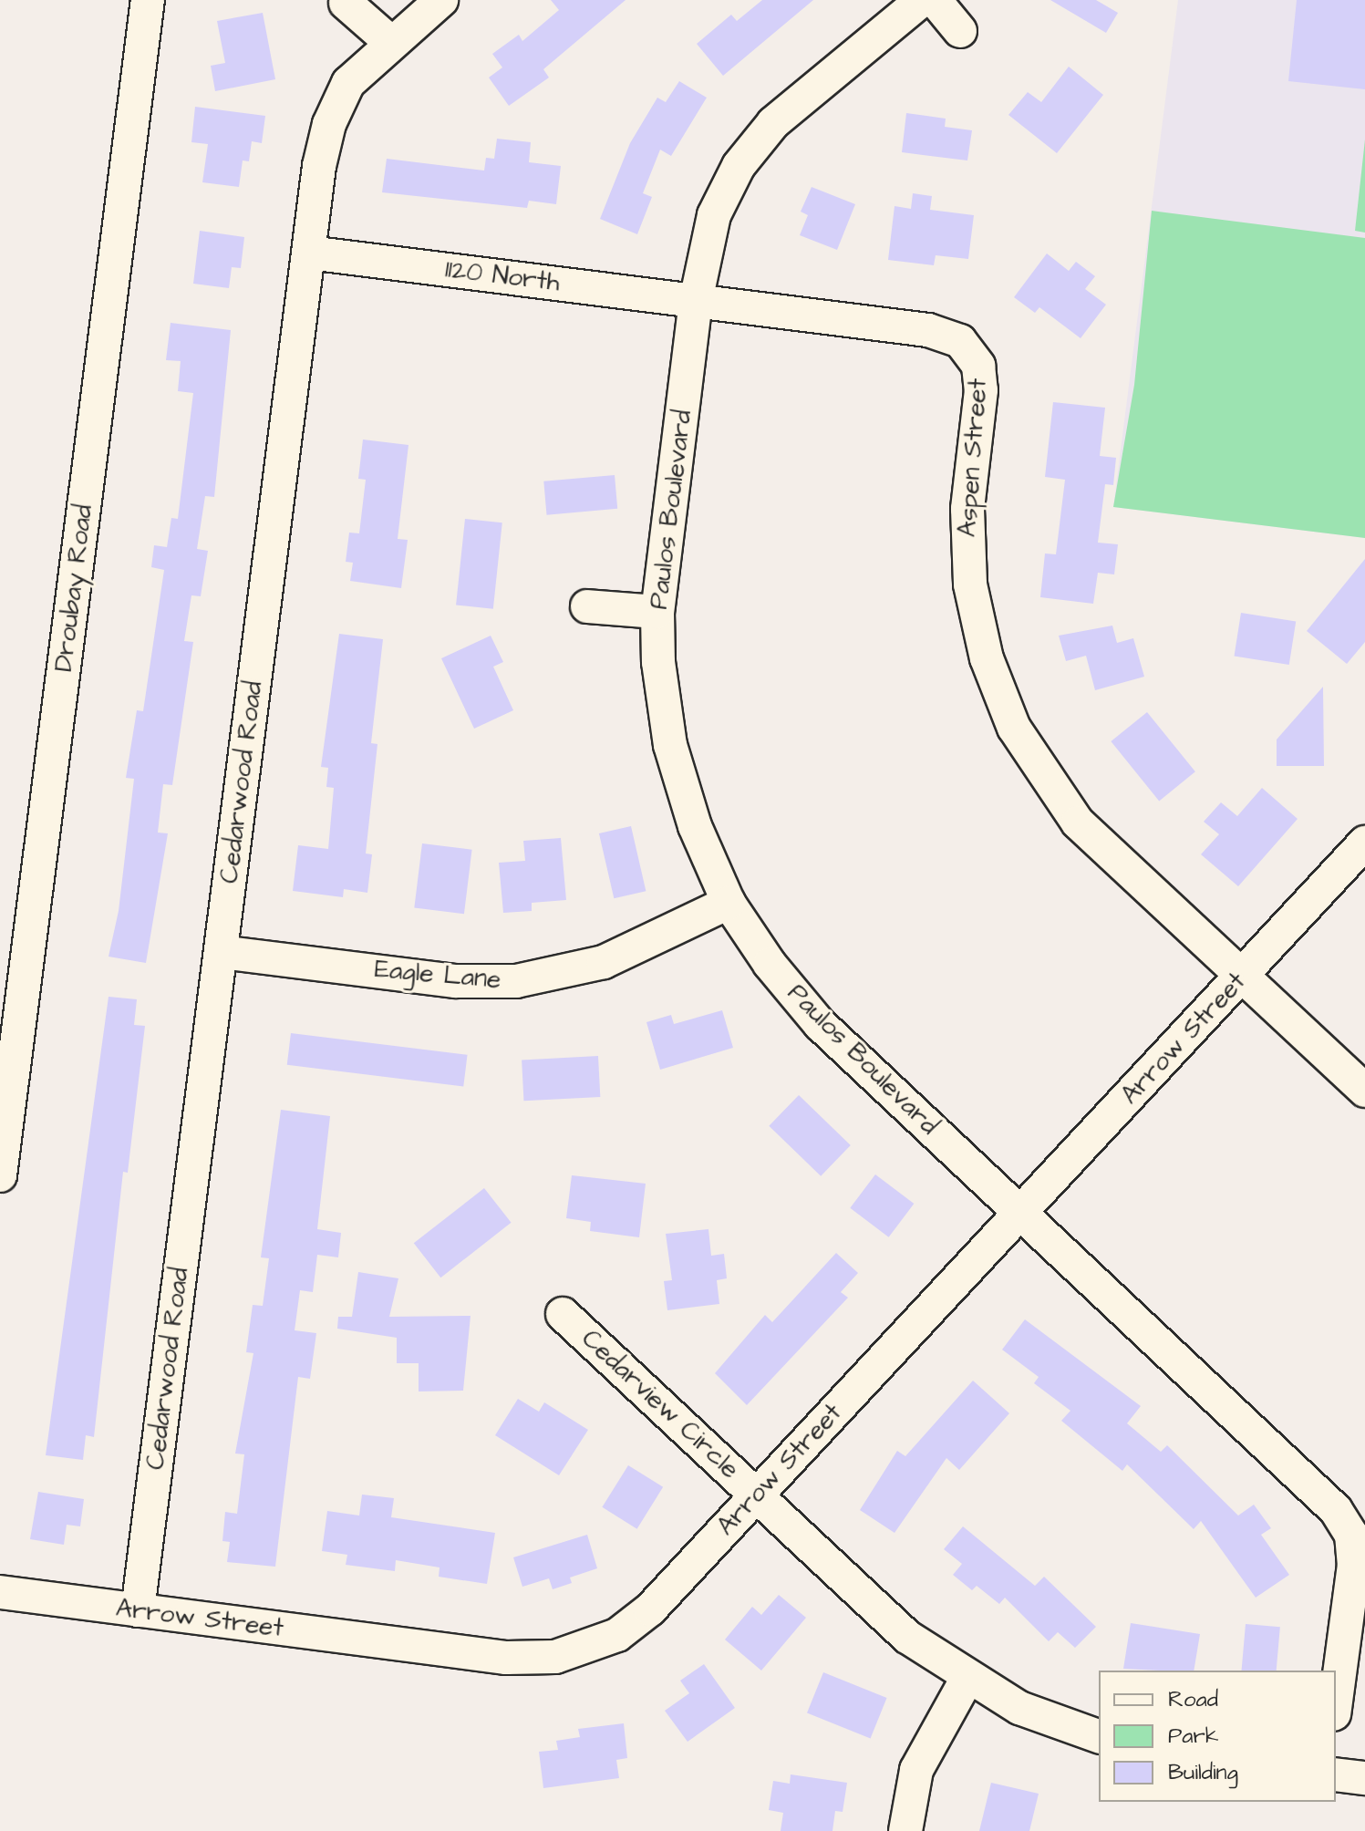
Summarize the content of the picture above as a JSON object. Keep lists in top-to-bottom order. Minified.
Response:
{"streets":{"street":["1120 North","Aspen Street","Paulos Boulevard","Droubay Road","Cedarwood Road","Eagle Lane","Arrow Street","Cedarview Circle"]},"crossings":[["1120 North","Aspen Street"],["1120 North","Paulos Boulevard"],["1120 North","Cedarwood Road"],["Aspen Street","Paulos Boulevard"],["Aspen Street","Arrow Street"],["Paulos Boulevard","Eagle Lane"],["Paulos Boulevard","Arrow Street"],["Cedarwood Road","Eagle Lane"],["Cedarwood Road","Arrow Street"],["Arrow Street","Cedarview Circle"]],"legend":["Road","Park","Building"]}
